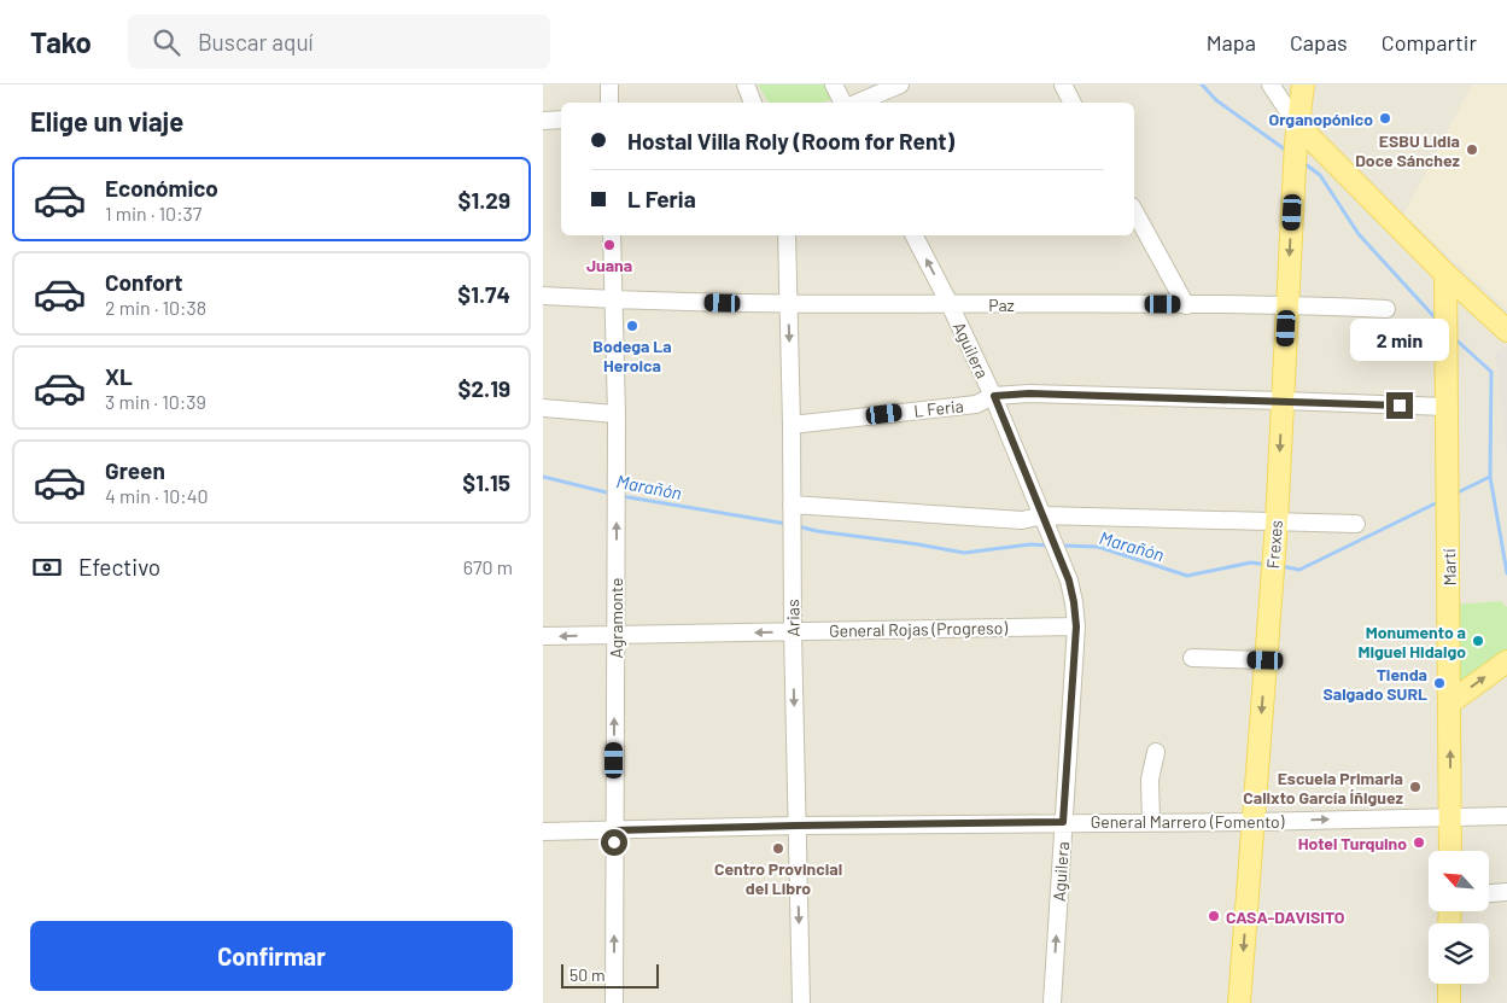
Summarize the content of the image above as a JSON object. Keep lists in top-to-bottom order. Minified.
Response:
{"streets":{"main road":["Frexes","Martí"],"street":["Paz","Aguilera","L Feria","Agramonte","Arias","General Rojas (Progreso)","General Marrero (Fomento)"]},"crossings":[["Paz","Aguilera"],["Paz","Frexes"],["Paz","Agramonte"],["Paz","Arias"],["Aguilera","L Feria"],["Aguilera","General Rojas (Progreso)"],["Aguilera","General Marrero (Fomento)"],["L Feria","Frexes"],["L Feria","Martí"],["L Feria","Arias"],["Frexes","General Marrero (Fomento)"],["Martí","General Marrero (Fomento)"],["Agramonte","General Rojas (Progreso)"],["Agramonte","General Marrero (Fomento)"],["Arias","General Rojas (Progreso)"],["Arias","General Marrero (Fomento)"]],"one_way":["Frexes","Agramonte","Arias","General Rojas (Progreso)"],"water":["Marañón"],"places":["Organopónico","ESBU Lidia Doce Sánchez","Juana","Bodega La Heroica","Monumento a Miguel Hidalgo","Tienda Salgado SURL","Escuela Primaria Calixto García Íñiguez","Hotel Turquino","Centro Provincial del Libro","CASA-DAVISITO"],"scale_bar":"50 m","north":"top left","page":{"header":"Tako","search":"Buscar aquí","nav":["Mapa","Capas","Compartir"],"heading":"Elige un viaje","banner":["Hostal Villa Roly (Room for Rent)","L Feria"],"list":[{"name":"Económico","note":"1 min · 10:37","value":"$1.29"},{"name":"Confort","note":"2 min · 10:38","value":"$1.74"},{"name":"XL","note":"3 min · 10:39","value":"$2.19"},{"name":"Green","note":"4 min · 10:40","value":"$1.15"}],"bubble":"2 min","pay":["Efectivo","670 m"],"buttons":"Confirmar","scale":"50 m"}}
